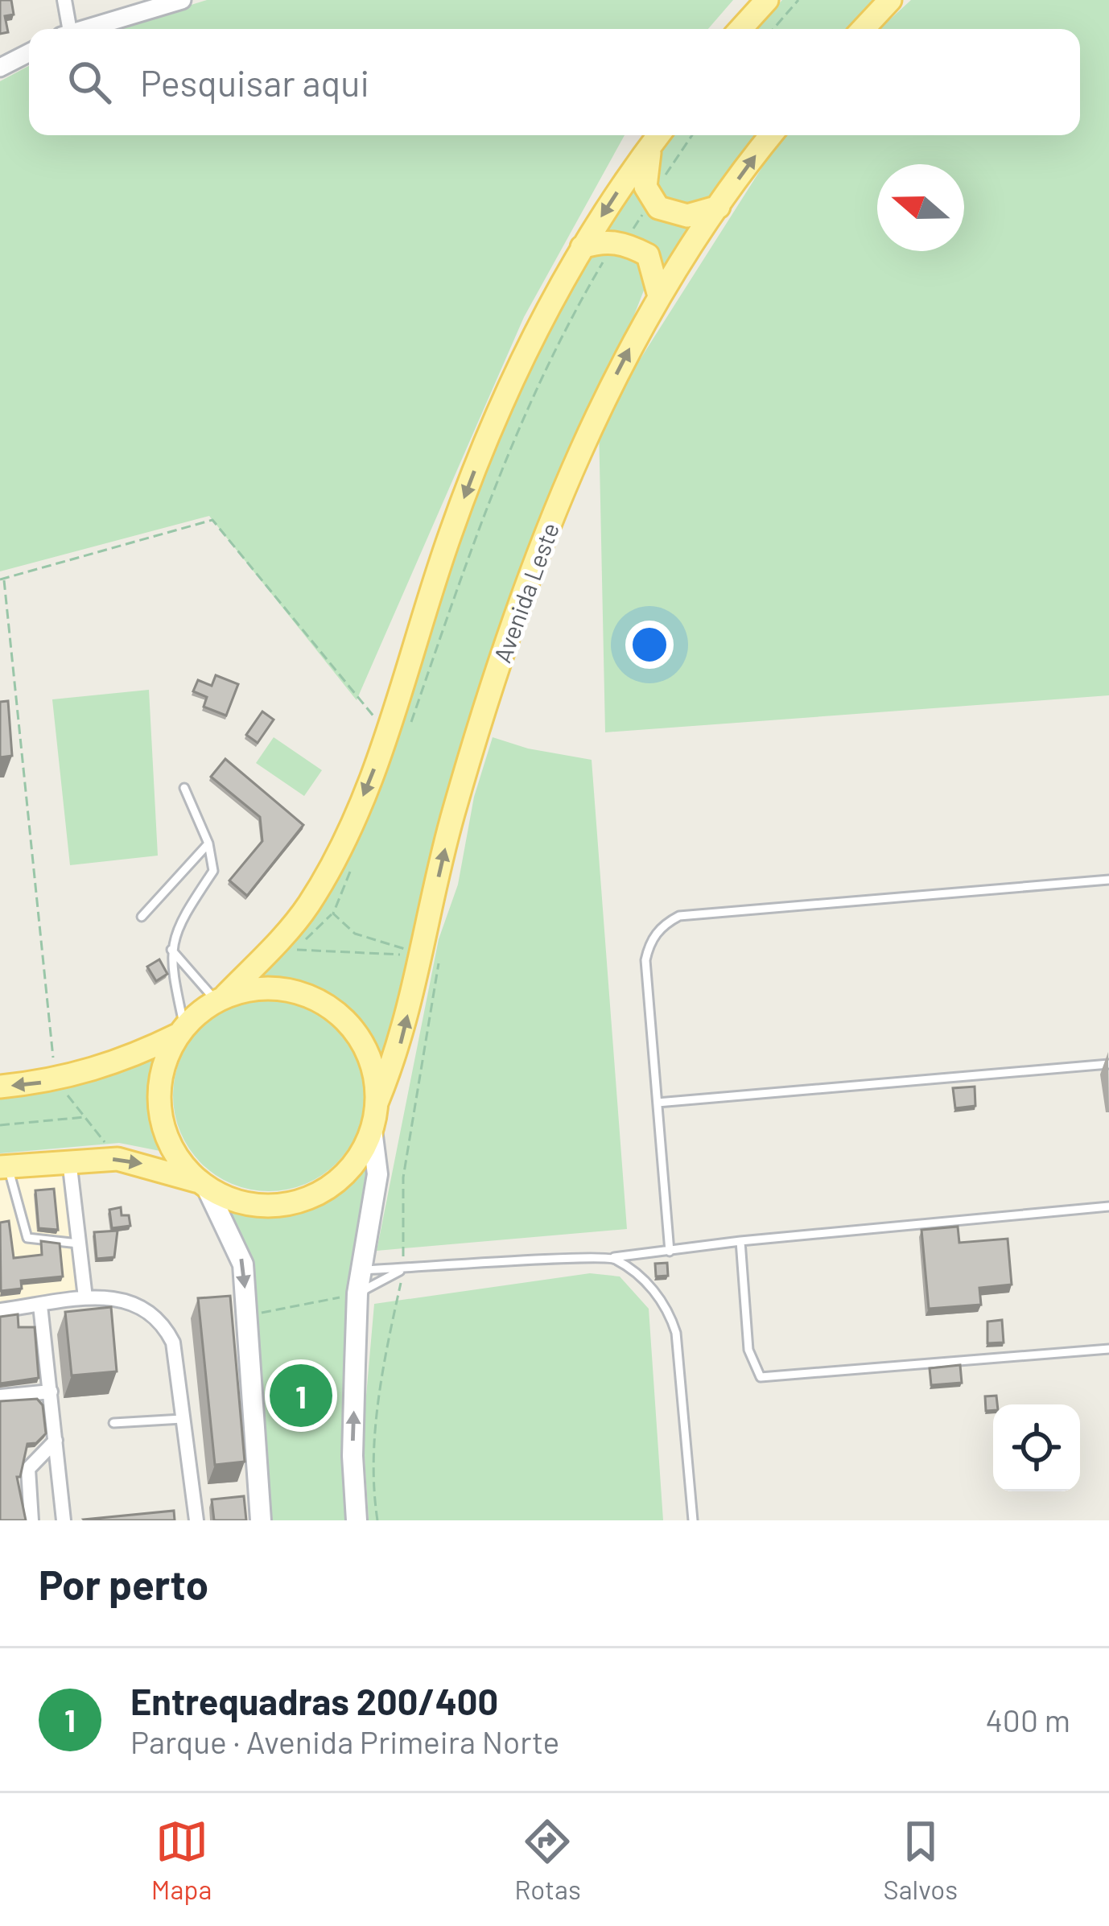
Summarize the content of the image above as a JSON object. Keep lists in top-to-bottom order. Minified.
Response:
{"streets":{"main road":["Avenida Leste"]},"north":"left","page":{"search":"Pesquisar aqui","pins":"1","heading":"Por perto","list":[{"mark":"1","name":"Entrequadras 200/400","note":"Parque · Avenida Primeira Norte","value":"400 m"}],"nav":["Mapa","Rotas","Salvos"]}}
